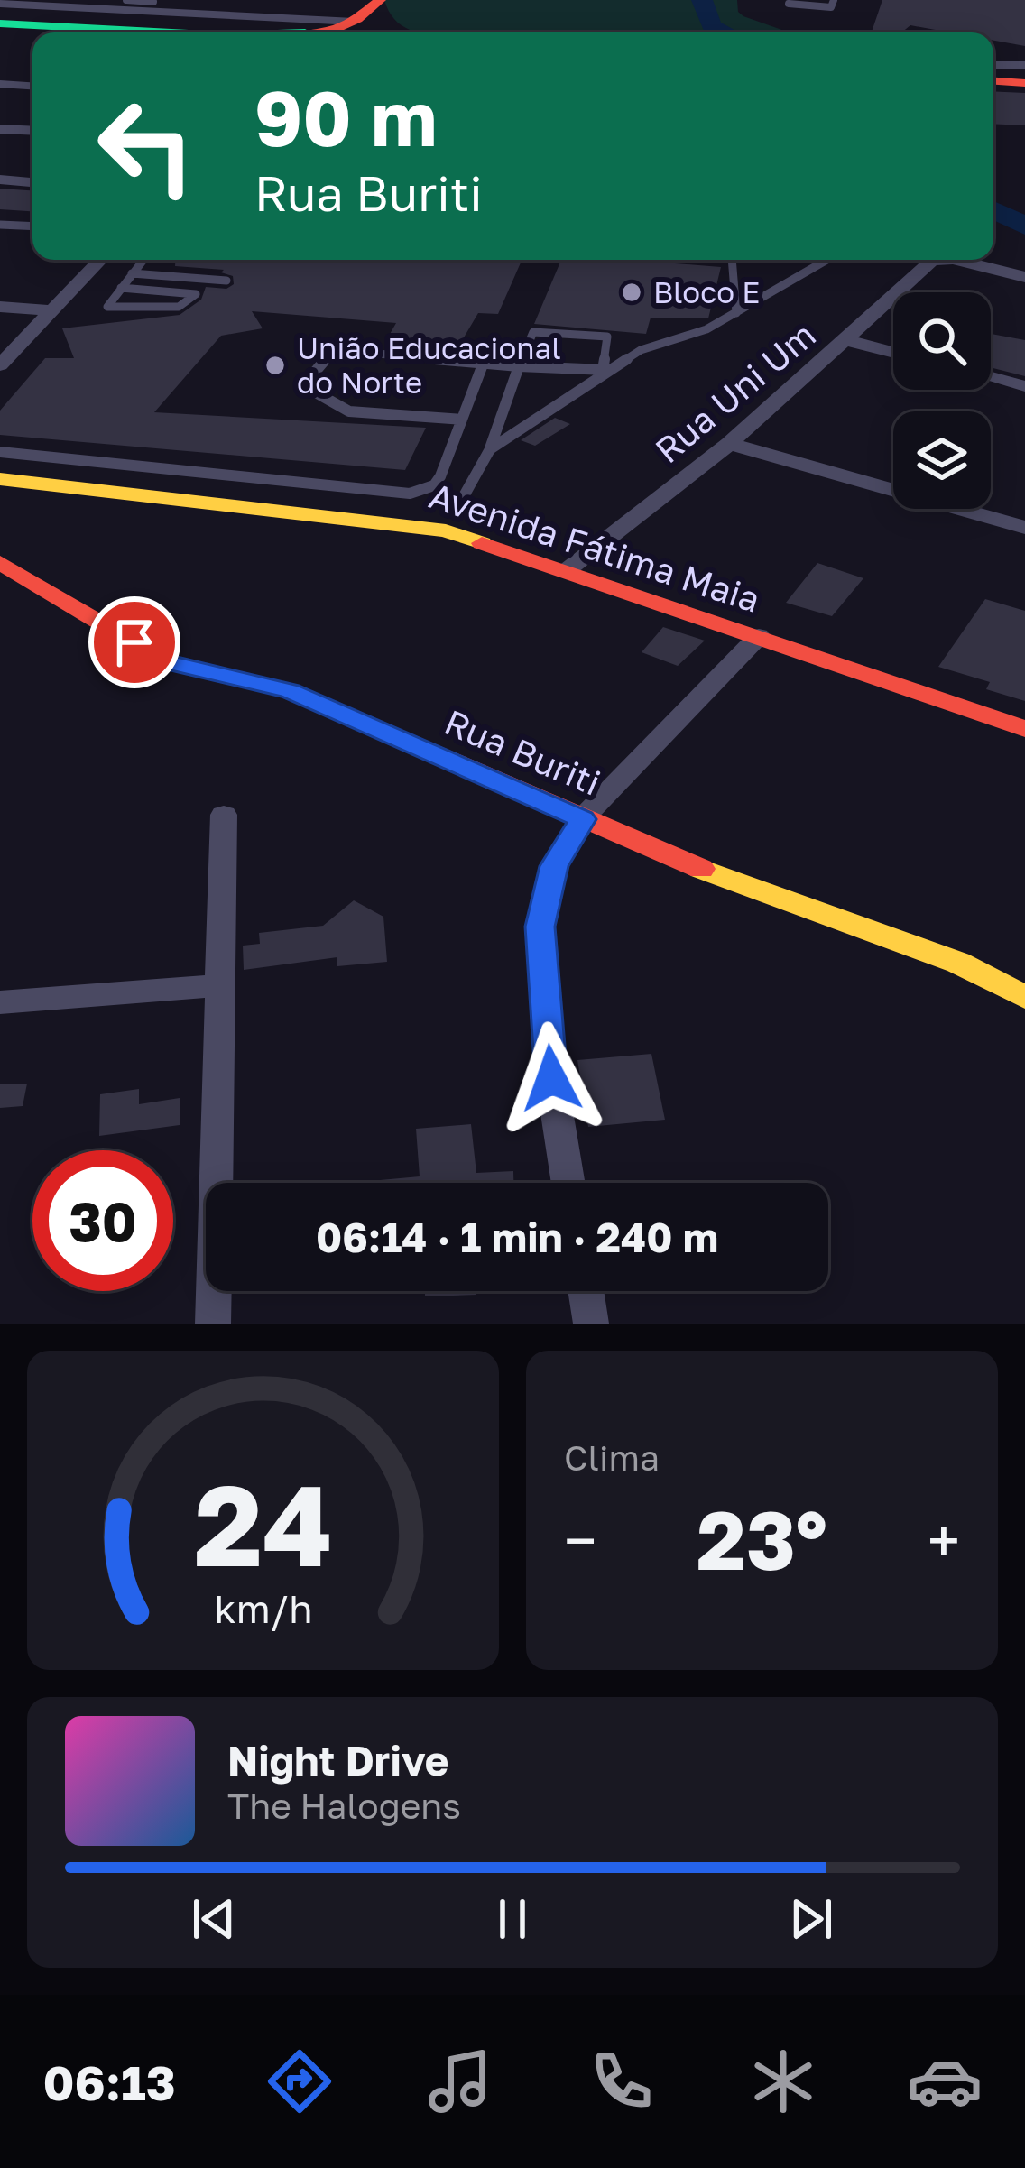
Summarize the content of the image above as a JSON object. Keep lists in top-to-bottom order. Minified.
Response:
{"streets":{"street":["Rua Uni Um","Avenida Fátima Maia","Rua Buriti"]},"crossings":[["Rua Uni Um","Avenida Fátima Maia"]],"places":["Bloco E","União Educacional do Norte"],"page":{"turn":["90 m","Rua Buriti"],"limit":"30","trip":"06:14 · 1 min · 240 m","tile":"Clima","heat":["−","23°","+"],"song":["Night Drive","The Halogens"],"tabs":"06:13","gauge":["24","km/h"]}}
